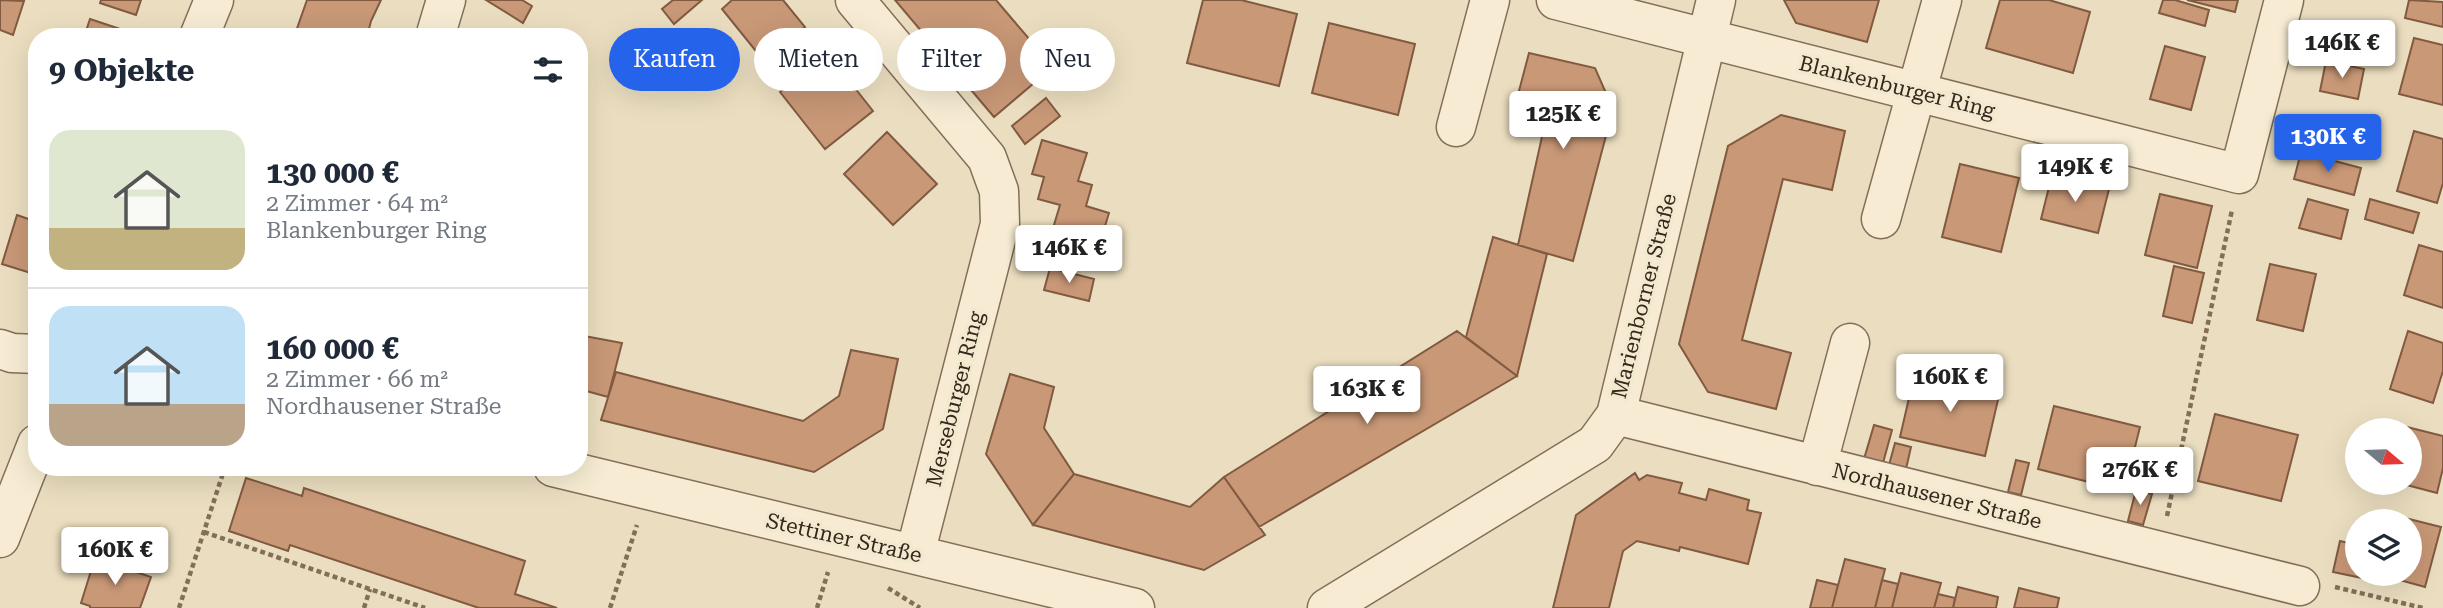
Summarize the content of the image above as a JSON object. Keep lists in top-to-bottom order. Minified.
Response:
{"streets":{"street":["Blankenburger Ring","Marienborner Straße","Merseburger Ring","Nordhausener Straße","Stettiner Straße"]},"crossings":[["Blankenburger Ring","Marienborner Straße"],["Marienborner Straße","Nordhausener Straße"],["Merseburger Ring","Stettiner Straße"]],"north":"right","page":{"price":["146K €","125K €","130K €","149K €","146K €","160K €","163K €","276K €","160K €"],"chip":["Kaufen","Mieten","Filter","Neu"],"heading":"9 Objekte","list":[{"name":"130 000 €","note":"2 Zimmer · 64 m² · Blankenburger Ring"},{"name":"160 000 €","note":"2 Zimmer · 66 m² · Nordhausener Straße"}]}}
